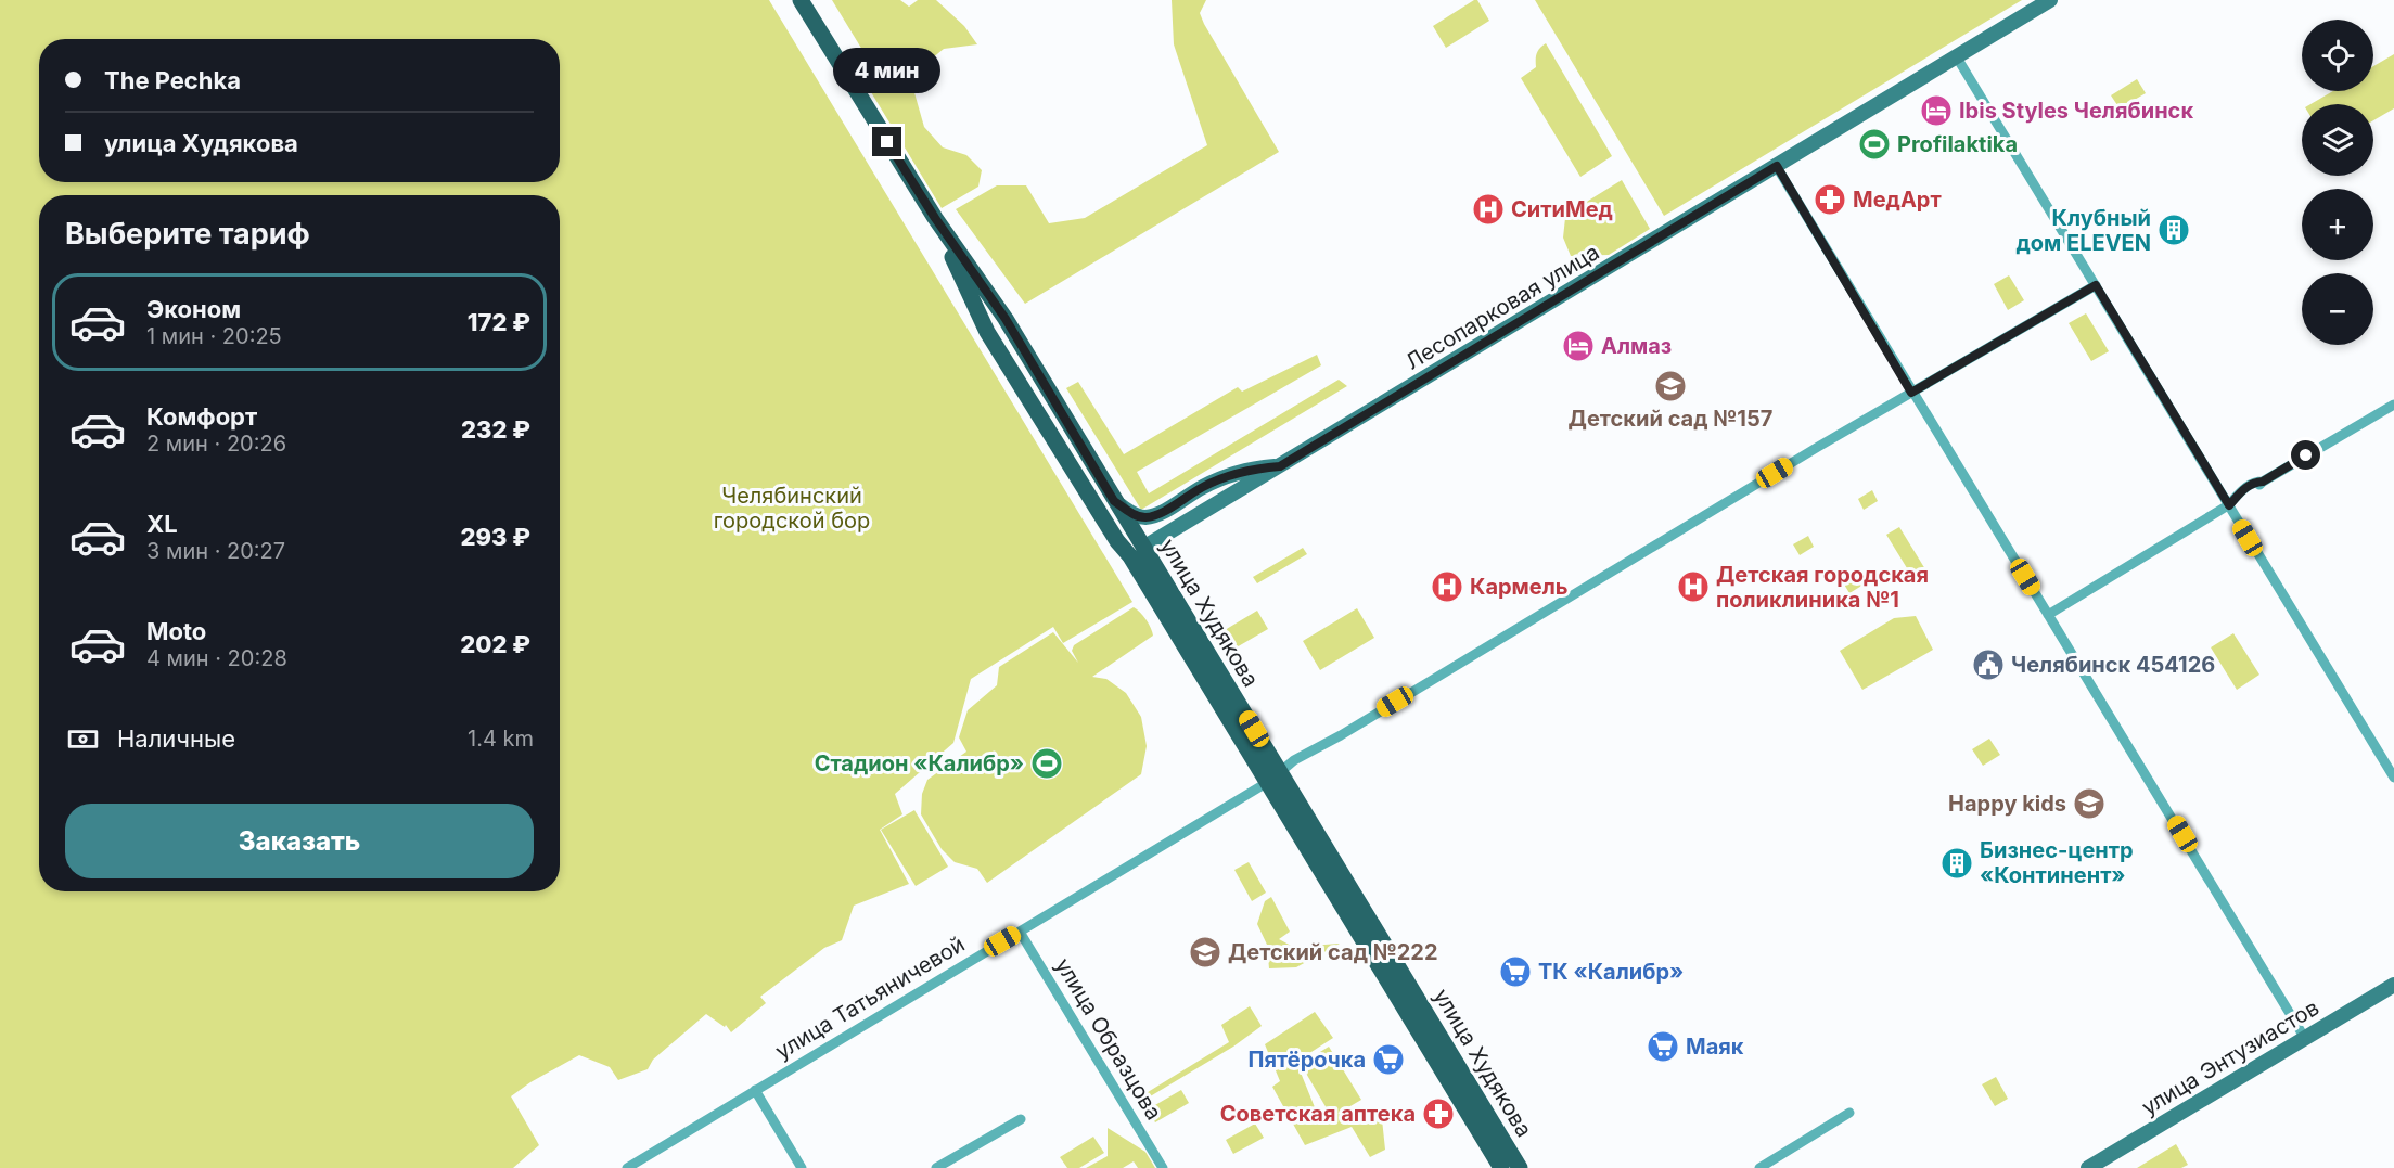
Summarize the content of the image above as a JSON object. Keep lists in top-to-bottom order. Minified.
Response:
{"streets":{"main road":["Лесопарковая улица","улица Худякова","улица Энтузиастов"],"street":["улица Татьяничевой","улица Образцова"]},"crossings":[["Лесопарковая улица","улица Худякова"],["улица Худякова","улица Татьяничевой"],["улица Татьяничевой","улица Образцова"]],"parks":["Челябинский городской бор"],"places":{"hotel":["Ibis Styles Челябинск","Алмаз"],"sports":["Profilaktika","Стадион «Калибр»"],"pharmacy":["МедАрт","Советская аптека"],"hospital":["СитиМед","Кармель","Детская городская поликлиника №1"],"building":["Клубный дом ELEVEN","Бизнес-центр «Континент»"],"school or university":["Детский сад №157","Happy kids","Детский сад №222"],"public building":["Челябинск 454126"],"supermarket":["ТК «Калибр»","Маяк","Пятёрочка"]},"page":{"map_buttons":["+","−"],"banner":["The Pechka","улица Худякова"],"bubble":"4 мин","heading":"Выберите тариф","list":[{"name":"Эконом","note":"1 мин · 20:25","value":"172 ₽"},{"name":"Комфорт","note":"2 мин · 20:26","value":"232 ₽"},{"name":"XL","note":"3 мин · 20:27","value":"293 ₽"},{"name":"Moto","note":"4 мин · 20:28","value":"202 ₽"}],"pay":["Наличные","1.4 km"],"buttons":"Заказать"}}
